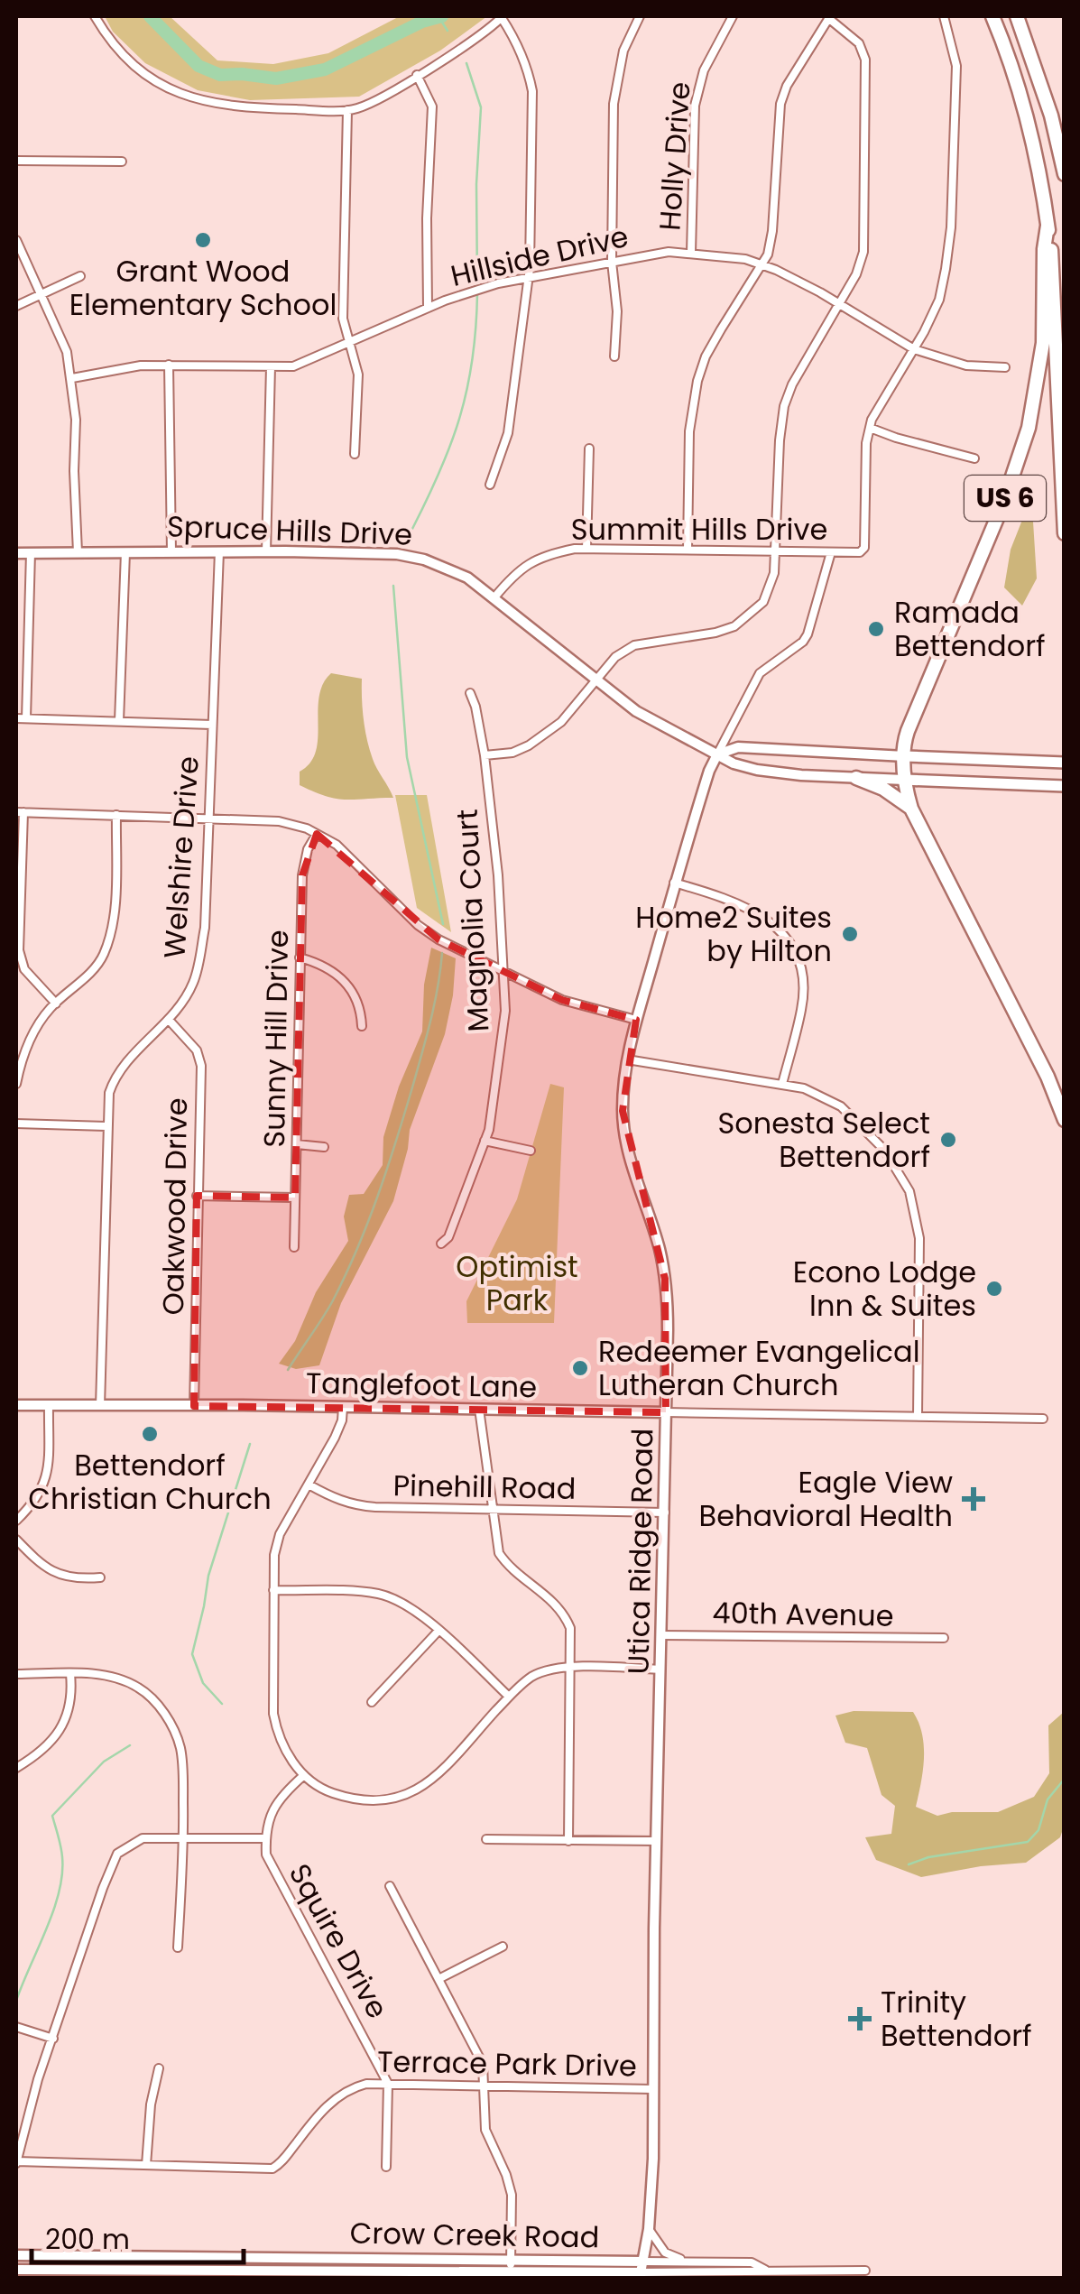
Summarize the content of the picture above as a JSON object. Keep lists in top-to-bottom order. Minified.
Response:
{"streets":{"highway":["US 6"],"main road":["Spruce Hills Drive","Tanglefoot Lane","Utica Ridge Road","Crow Creek Road"],"street":["Holly Drive","Hillside Drive","Summit Hills Drive","Welshire Drive","Magnolia Court","Sunny Hill Drive","Oakwood Drive","Pinehill Road","40th Avenue","Squire Drive","Terrace Park Drive"]},"crossings":[["Holly Drive","Hillside Drive"],["US 6","Spruce Hills Drive"],["Summit Hills Drive","Spruce Hills Drive"],["Summit Hills Drive","Utica Ridge Road"],["Spruce Hills Drive","Welshire Drive"],["Spruce Hills Drive","Utica Ridge Road"],["Welshire Drive","Oakwood Drive"],["Welshire Drive","Tanglefoot Lane"],["Oakwood Drive","Tanglefoot Lane"],["Tanglefoot Lane","Utica Ridge Road"],["Pinehill Road","Utica Ridge Road"],["Utica Ridge Road","40th Avenue"],["Utica Ridge Road","Terrace Park Drive"],["Utica Ridge Road","Crow Creek Road"],["Squire Drive","Terrace Park Drive"]],"parks":["Optimist Park"],"places":{"other":["Grant Wood Elementary School","Ramada Bettendorf","Home2 Suites by Hilton","Sonesta Select Bettendorf","Econo Lodge Inn & Suites","Redeemer Evangelical Lutheran Church","Bettendorf Christian Church"],"health":["Eagle View Behavioral Health","Trinity Bettendorf"]},"scale_bar":"200 m"}
